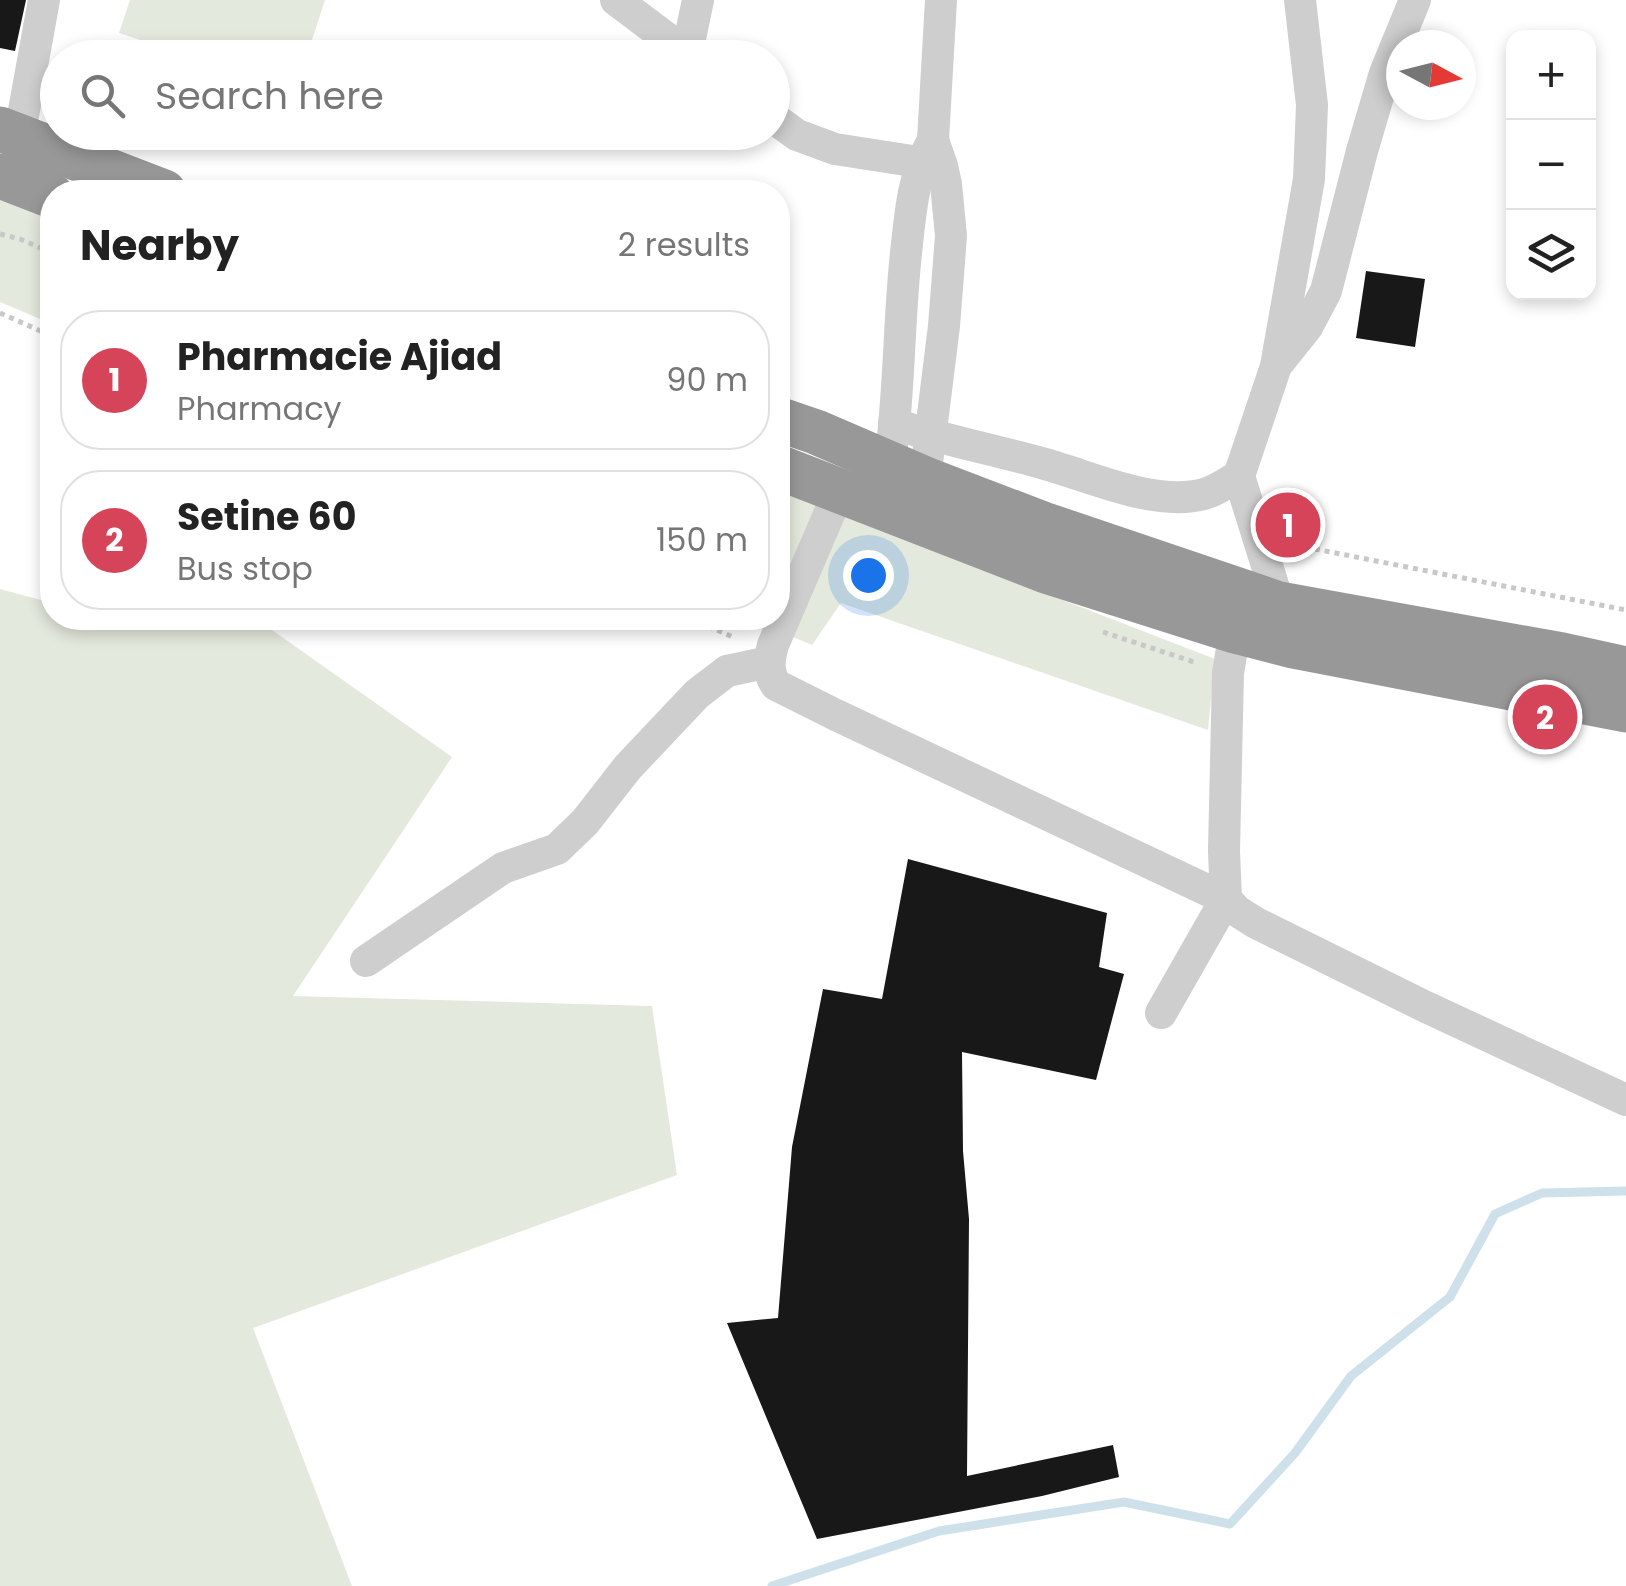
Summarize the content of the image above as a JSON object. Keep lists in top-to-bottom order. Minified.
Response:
{"north":"right","page":{"map_buttons":["+","−"],"search":"Search here","heading":["Nearby","2 results"],"list":[{"mark":"1","name":"Pharmacie Ajiad","note":"Pharmacy","value":"90 m"},{"mark":"2","name":"Setine 60","note":"Bus stop","value":"150 m"}],"pins":["1","2"]}}
